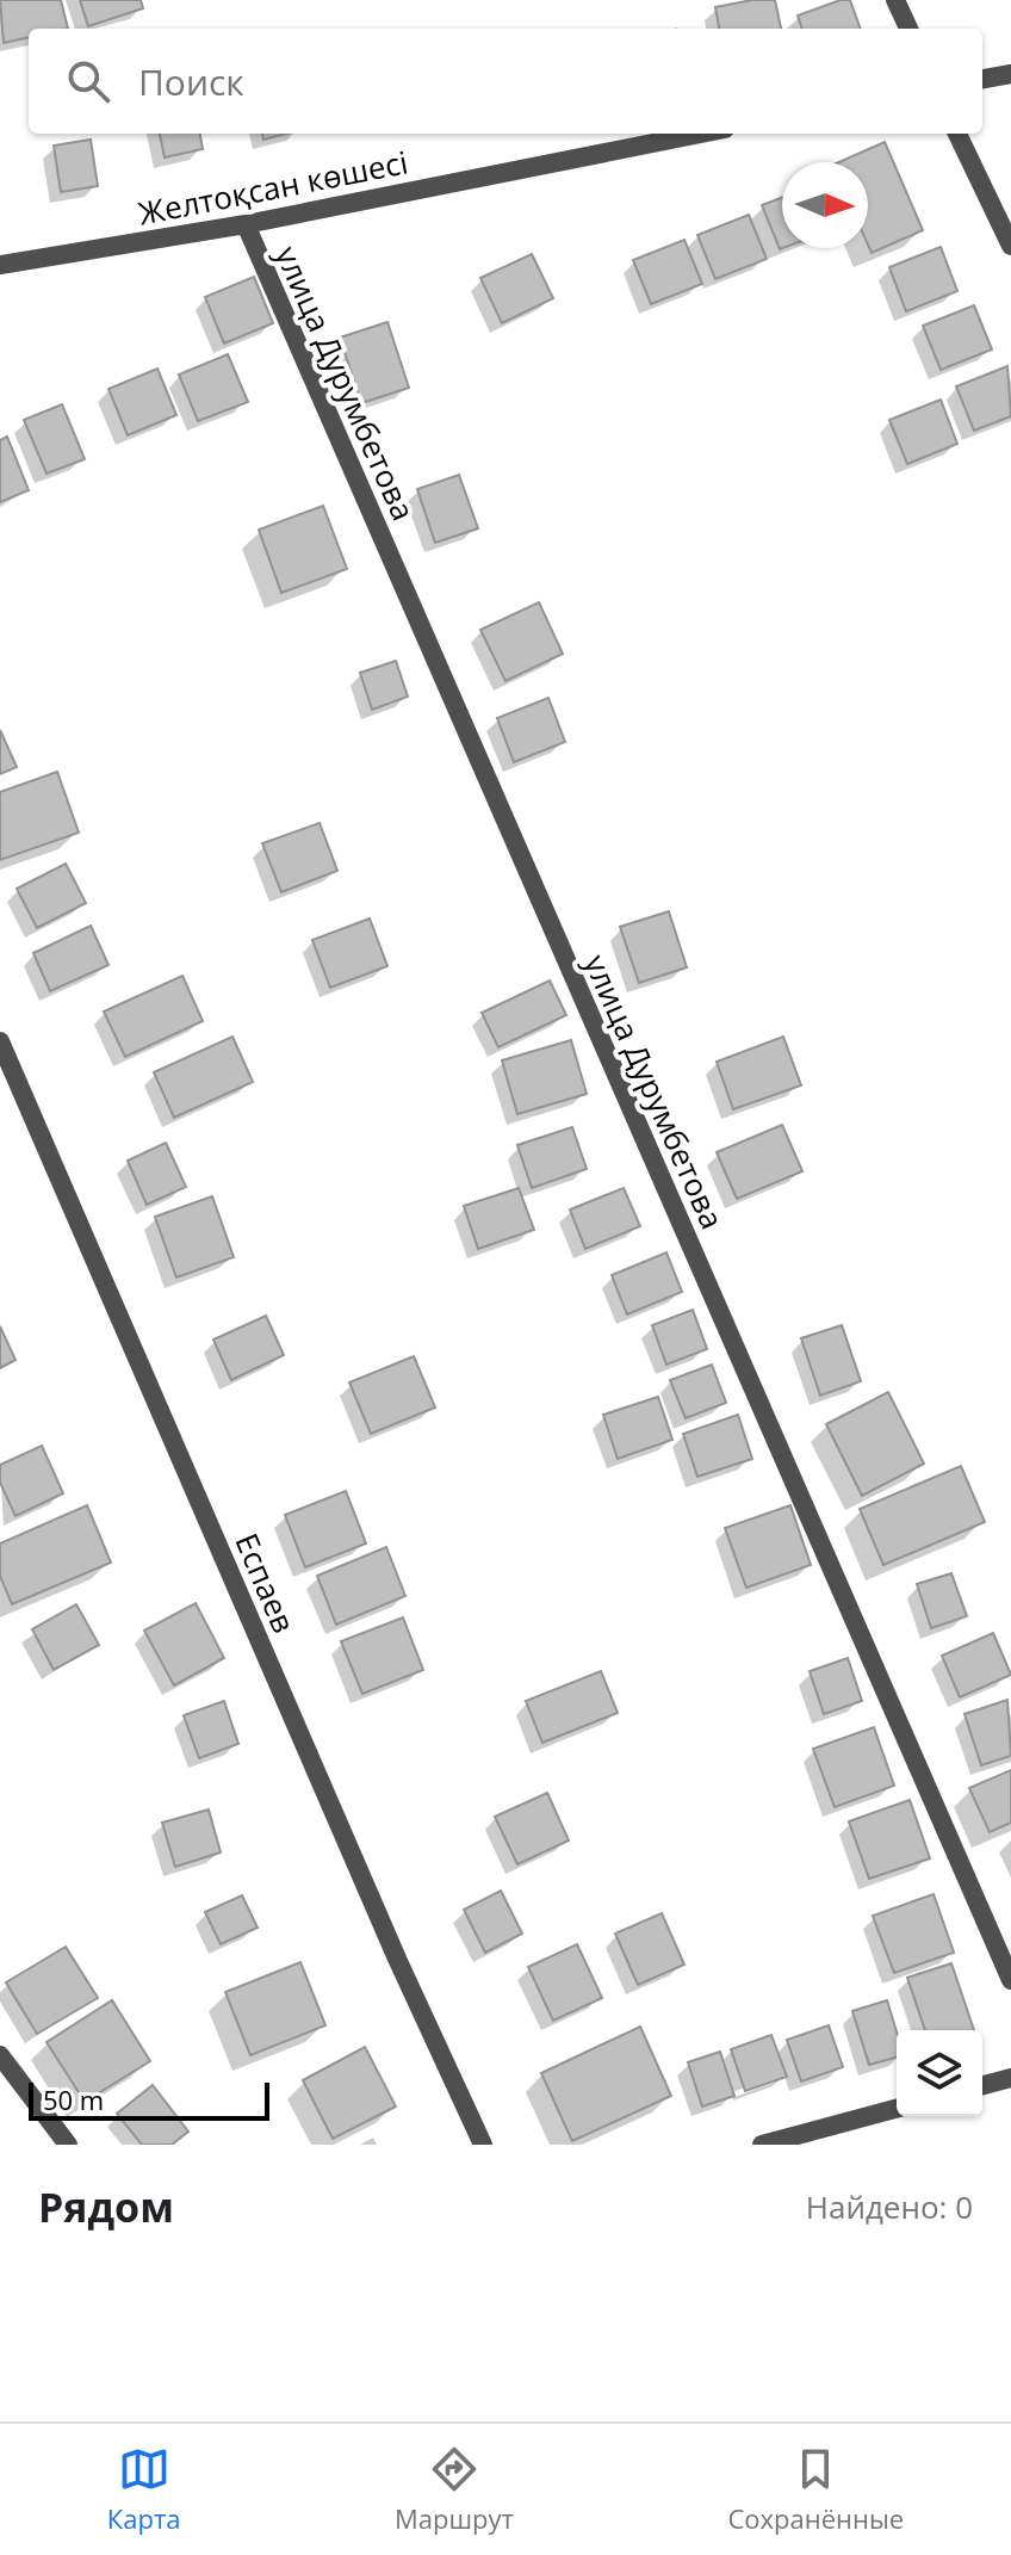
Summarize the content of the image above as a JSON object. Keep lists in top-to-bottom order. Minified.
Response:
{"streets":{"street":["Желтоқсан көшесі","улица Дурумбетова","Еспаев"]},"crossings":[["Желтоқсан көшесі","улица Дурумбетова"]],"scale_bar":"50 m","north":"right","page":{"search":"Поиск","scale":"50 m","heading":["Рядом","Найдено: 0"],"nav":["Карта","Маршрут","Сохранённые"]}}
